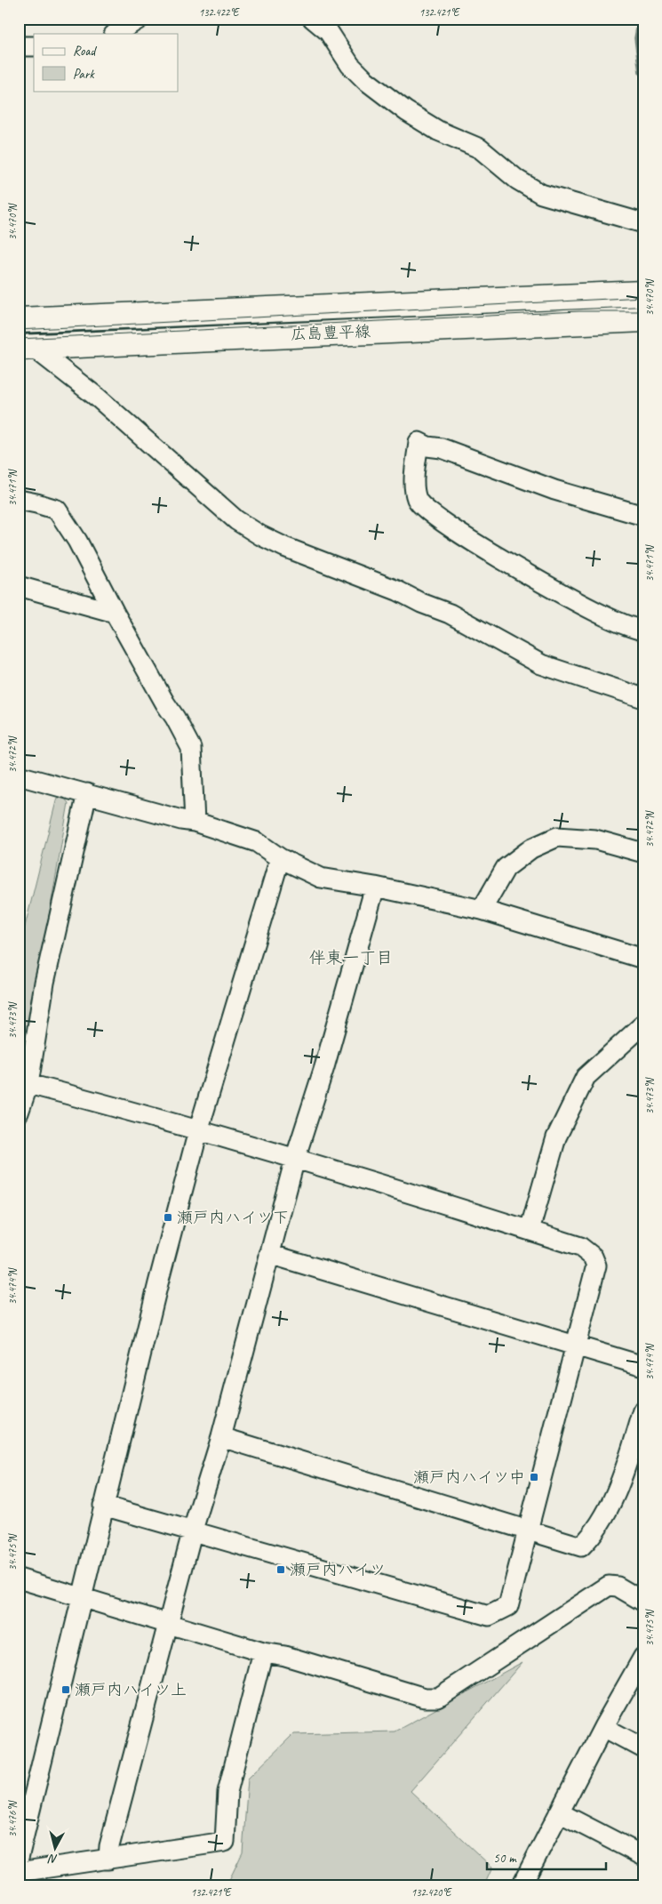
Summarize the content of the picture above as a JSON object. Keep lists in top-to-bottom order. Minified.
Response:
{"streets":{"main road":["広島豊平線"]},"districts":["伴東一丁目"],"places":{"transit":["瀬戸内ハイツ下","瀬戸内ハイツ中","瀬戸内ハイツ","瀬戸内ハイツ上"]},"legend":["Road","Park"],"scale_bar":"50 m","north":"bottom","coordinates":["132.422°E","132.421°E","34.470°N","34.471°N","34.472°N","34.473°N","34.474°N","34.475°N","34.476°N","132.420°E"]}
